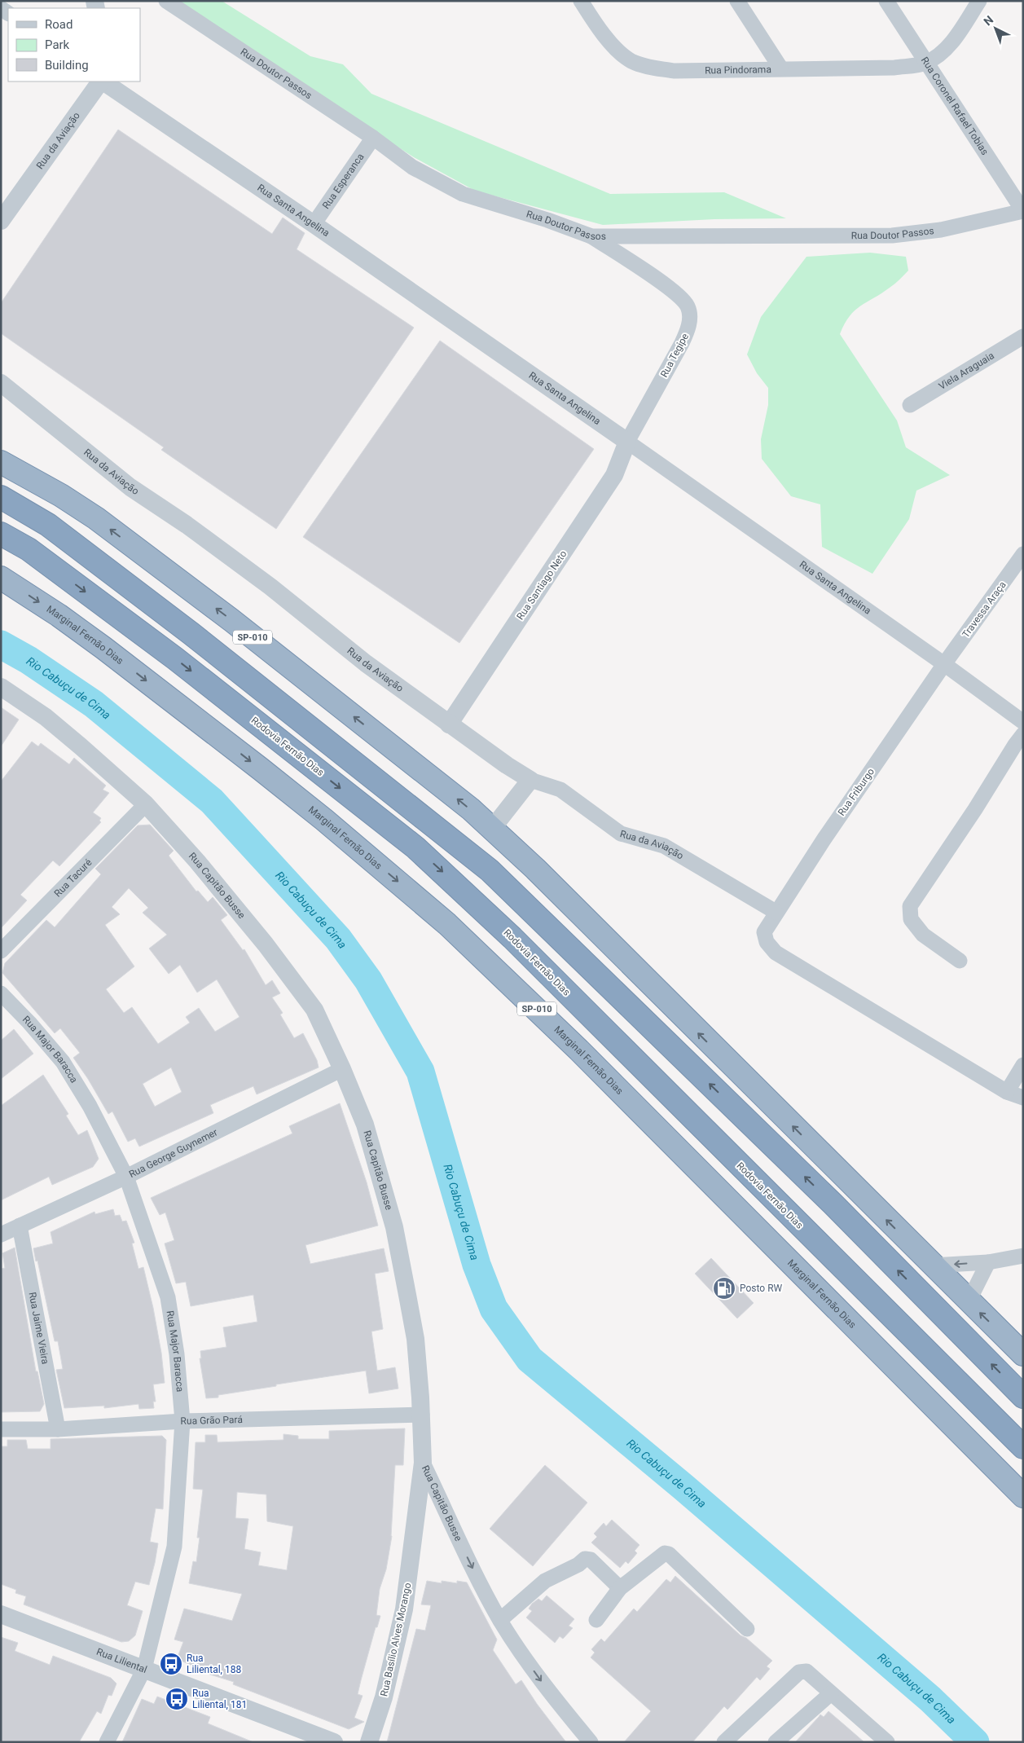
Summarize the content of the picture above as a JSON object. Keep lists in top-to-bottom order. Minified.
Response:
{"streets":{"highway":["Marginal Fernão Dias","SP-010","Rodovia Fernão Dias"],"street":["Rua Pindorama","Rua Doutor Passos","Rua Coronel Rafael Tobias","Rua da Aviação","Rua Esperanca","Rua Santa Angelina","Rua Tegipe","Viela Araguaia","Rua Santiago Neto","Travessa Araça","Rua Friburgo","Rua Tacuré","Rua Capitão Busse","Rua Major Baracca","Rua George Guynemer","Rua Jaime Vieira","Rua Grão Pará","Rua Basílio Alves Morango","Rua Liliental"]},"crossings":[["Rua Pindorama","Rua Coronel Rafael Tobias"],["Rua Doutor Passos","Rua Coronel Rafael Tobias"],["Rua Doutor Passos","Rua Esperanca"],["Rua Doutor Passos","Rua Tegipe"],["Rua da Aviação","Rua Santiago Neto"],["Rua da Aviação","Rua Friburgo"],["Rua Esperanca","Rua Santa Angelina"],["Rua Santa Angelina","Rua Tegipe"],["Rua Santa Angelina","Rua Santiago Neto"],["Rua Santa Angelina","Travessa Araça"],["Rua Santa Angelina","Rua Friburgo"],["Rua Tegipe","Rua Santiago Neto"],["Travessa Araça","Rua Friburgo"],["Rua Tacuré","Rua Capitão Busse"],["Rua Capitão Busse","Rua George Guynemer"],["Rua Capitão Busse","Rua Grão Pará"],["Rua Capitão Busse","Rua Basílio Alves Morango"],["Rua Major Baracca","Rua George Guynemer"],["Rua Major Baracca","Rua Grão Pará"],["Rua Major Baracca","Rua Liliental"],["Rua George Guynemer","Rua Jaime Vieira"],["Rua Jaime Vieira","Rua Grão Pará"]],"water":["Rio Cabuçu de Cima"],"places":{"fuel station":["Posto RW"],"bus stop":["Rua Liliental, 188","Rua Liliental, 181"]},"legend":["Road","Park","Building"],"north":"top left"}
